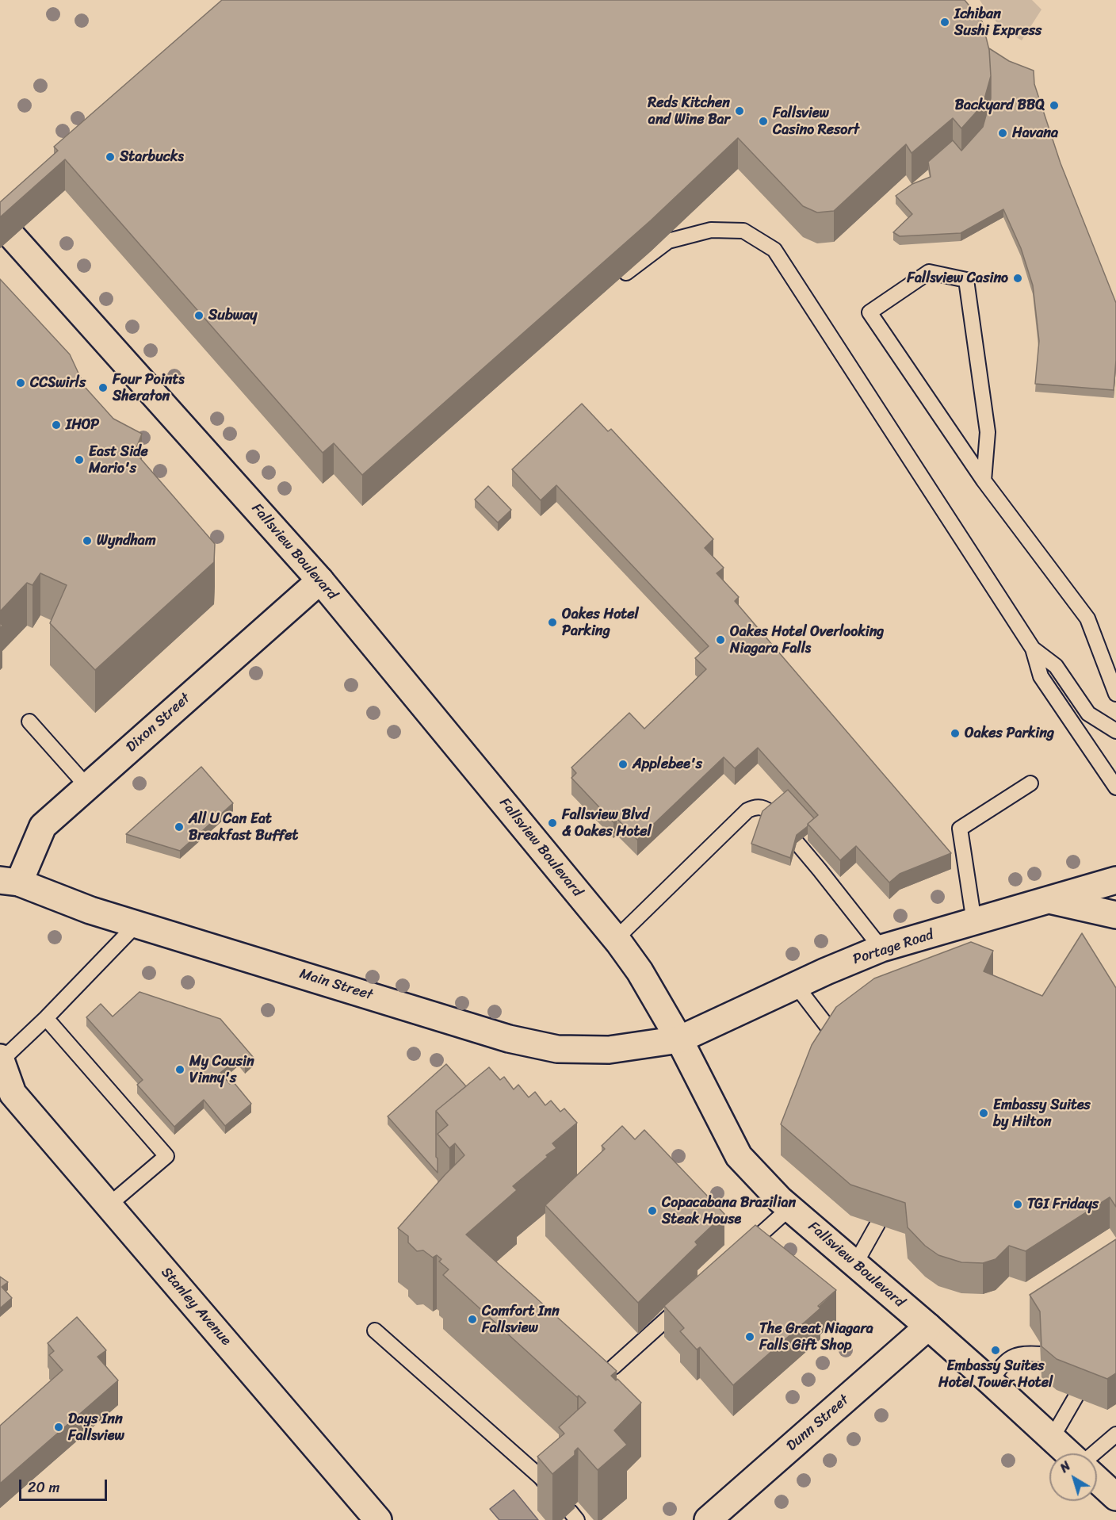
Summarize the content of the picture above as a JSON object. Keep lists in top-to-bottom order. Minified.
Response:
{"streets":{"street":["Fallsview Boulevard","Dixon Street","Portage Road","Main Street","Stanley Avenue","Dunn Street"]},"crossings":[["Fallsview Boulevard","Dixon Street"],["Fallsview Boulevard","Portage Road"],["Fallsview Boulevard","Main Street"],["Fallsview Boulevard","Dunn Street"],["Dixon Street","Main Street"],["Portage Road","Main Street"]],"places":["Ichiban Sushi Express","Backyard BBQ","Reds Kitchen and Wine Bar","Fallsview Casino Resort","Havana","Starbucks","Fallsview Casino","Subway","CCSwirls","Four Points Sheraton","IHOP","East Side Mario's","Wyndham","Oakes Hotel Parking","Oakes Hotel Overlooking Niagara Falls","Oakes Parking","Applebee's","Fallsview Blvd & Oakes Hotel","All U Can Eat Breakfast Buffet","My Cousin Vinny's","Embassy Suites by Hilton","TGI Fridays","Copacabana Brazilian Steak House","Comfort Inn Fallsview","The Great Niagara Falls Gift Shop","Embassy Suites Hotel Tower Hotel","Days Inn Fallsview"],"scale_bar":"20 m","north":"top left"}
